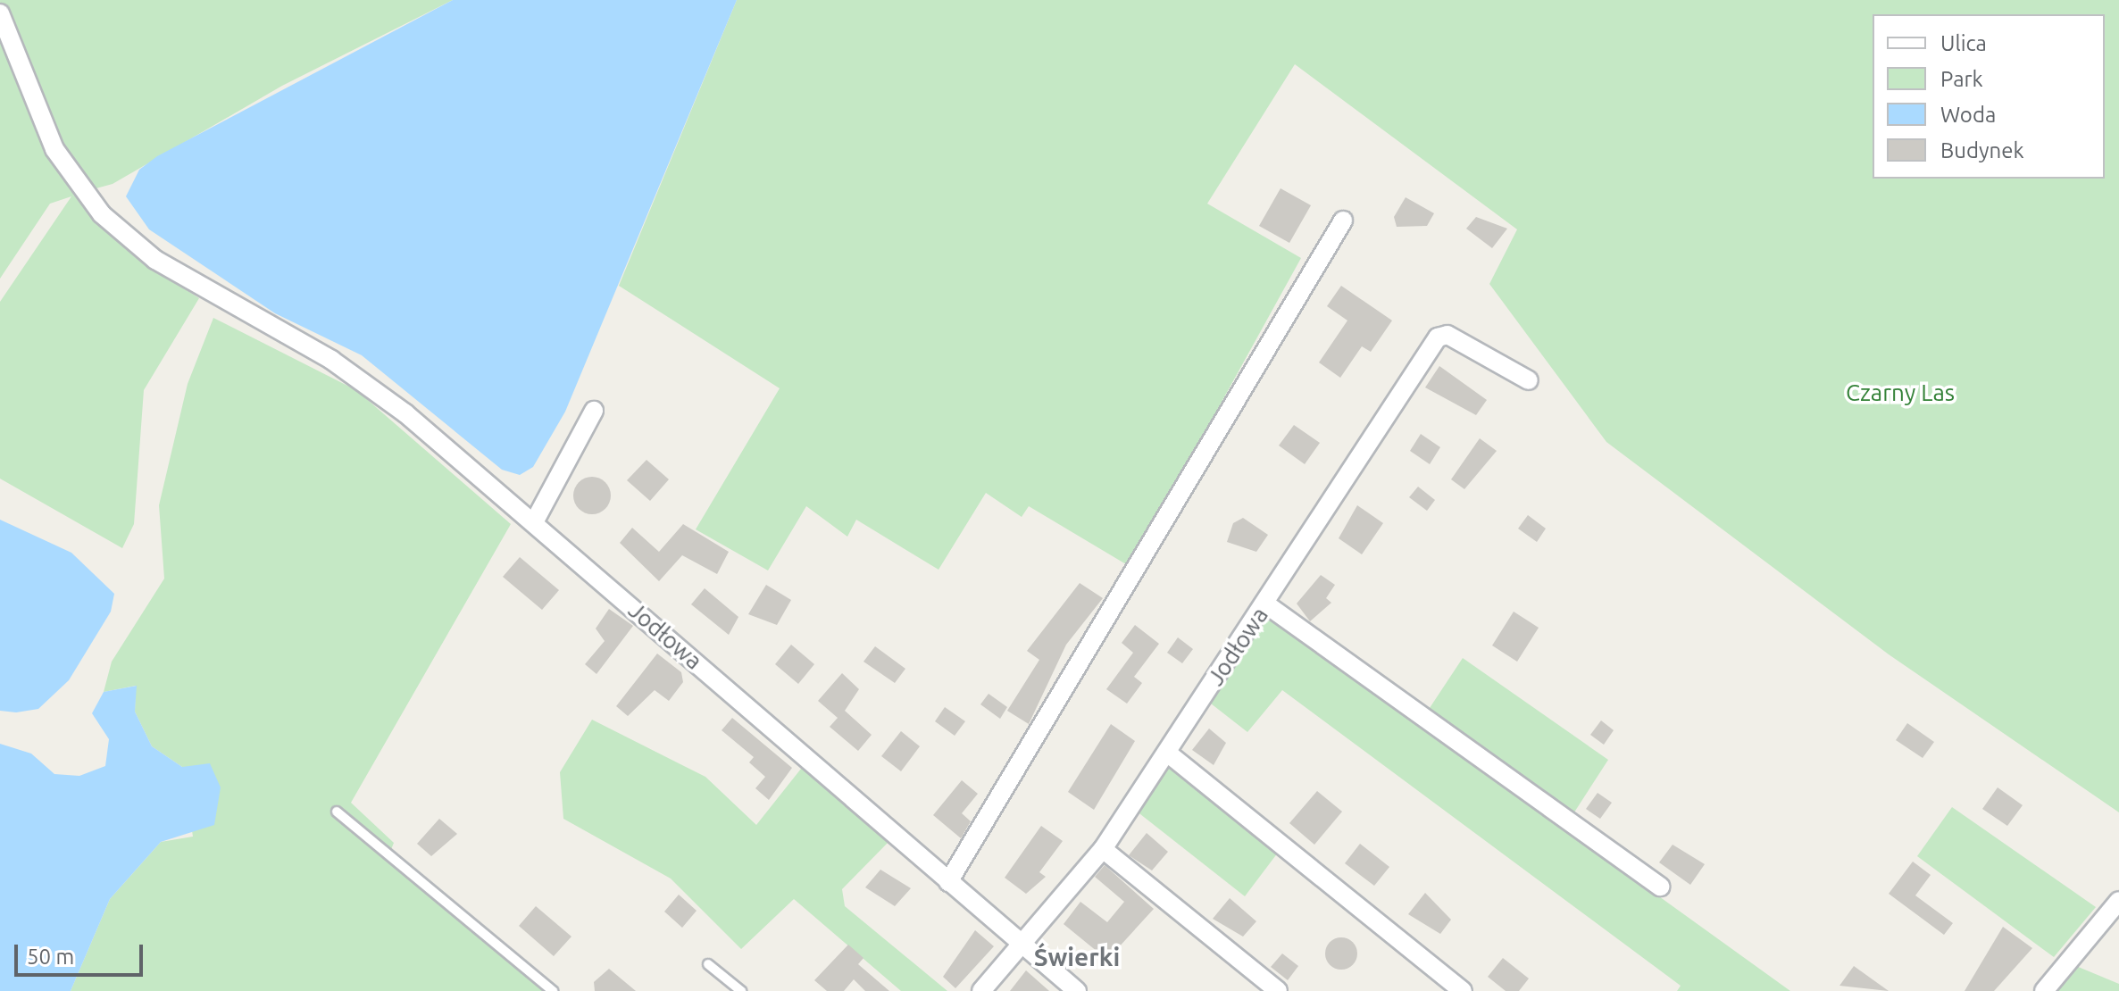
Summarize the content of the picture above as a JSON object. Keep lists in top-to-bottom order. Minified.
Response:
{"streets":{"street":["Jodłowa"]},"districts":["Świerki"],"parks":["Czarny Las"],"legend":["Ulica","Park","Woda","Budynek"],"scale_bar":"50 m"}
